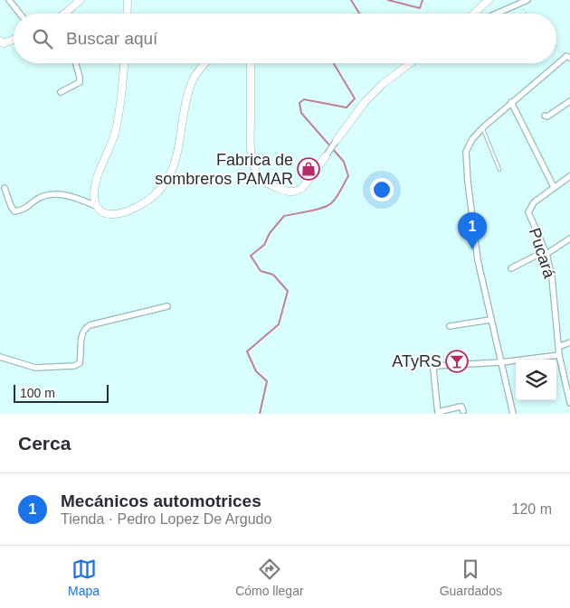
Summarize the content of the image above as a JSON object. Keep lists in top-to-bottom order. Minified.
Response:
{"streets":{"street":["Pucará"]},"places":{"shop":["Fabrica de sombreros PAMAR"],"bar":["ATyRS"]},"scale_bar":"100 m","page":{"search":"Buscar aquí","pins":"1","scale":"100 m","heading":"Cerca","list":[{"mark":"1","name":"Mecánicos automotrices","note":"Tienda · Pedro Lopez De Argudo","value":"120 m"}],"nav":["Mapa","Cómo llegar","Guardados"]}}
